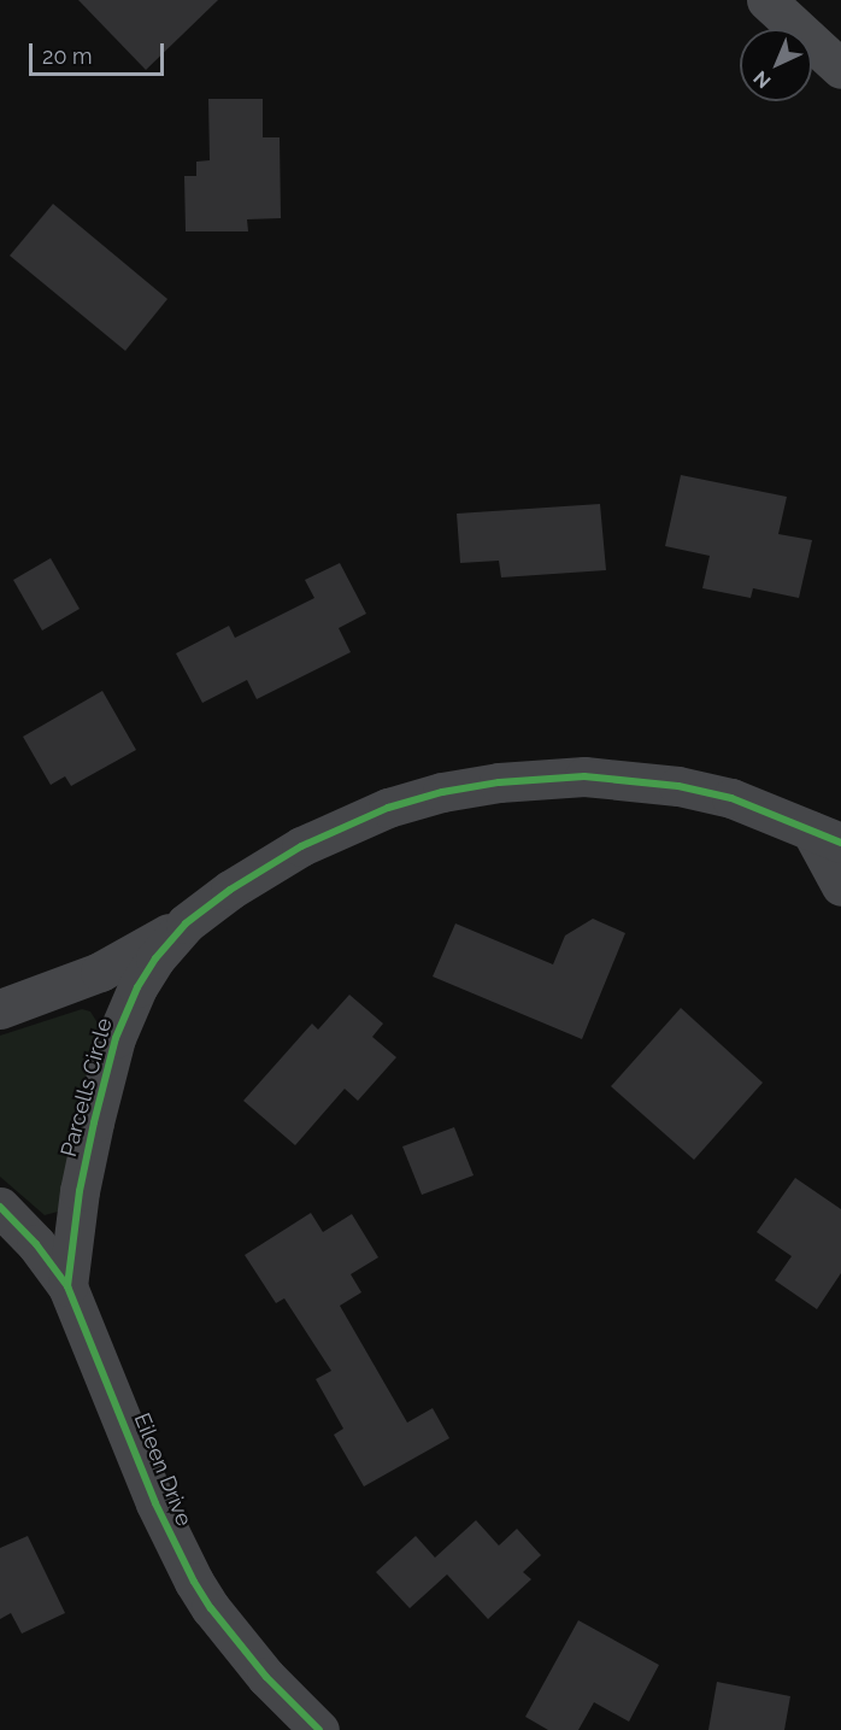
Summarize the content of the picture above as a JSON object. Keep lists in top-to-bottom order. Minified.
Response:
{"streets":{"street":["Parcells Circle","Eileen Drive"]},"crossings":[["Parcells Circle","Eileen Drive"]],"scale_bar":"20 m","north":"bottom left"}
